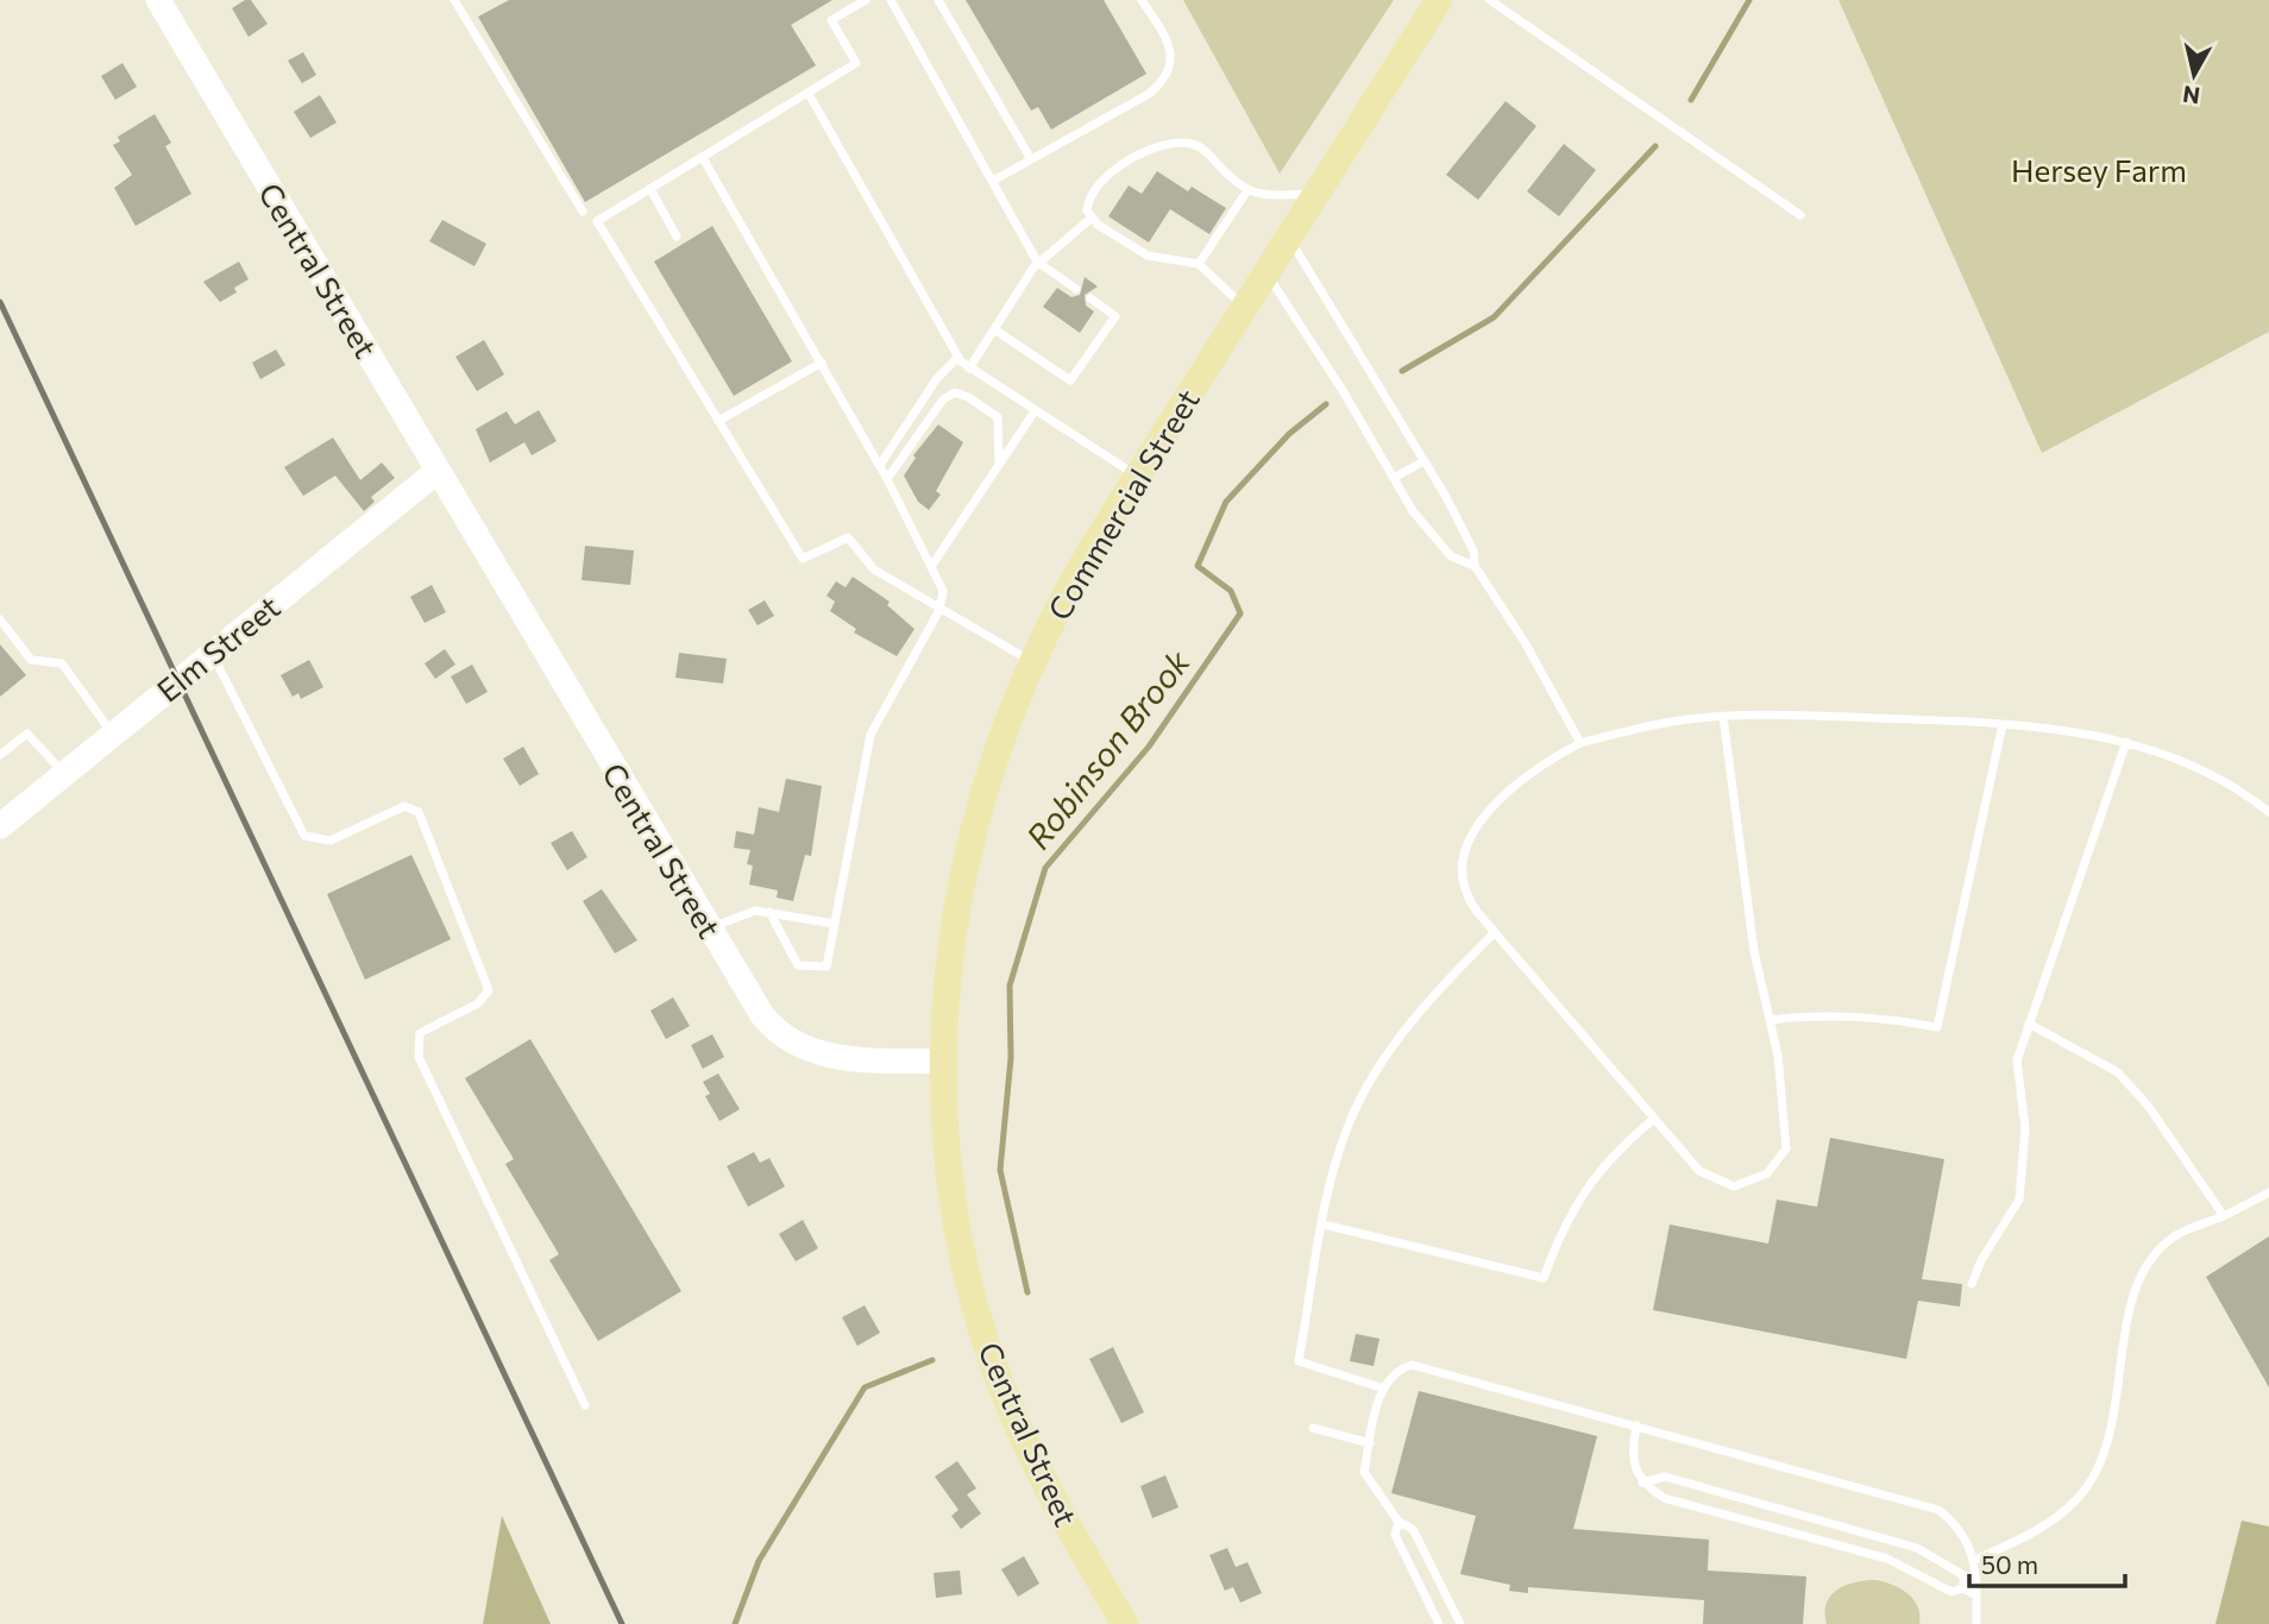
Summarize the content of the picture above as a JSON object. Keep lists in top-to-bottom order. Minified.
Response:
{"streets":{"main road":["Central Street","Commercial Street","Elm Street"]},"crossings":[["Central Street","Commercial Street"],["Central Street","Elm Street"]],"water":["Robinson Brook"],"parks":["Hersey Farm"],"scale_bar":"50 m","north":"bottom"}
